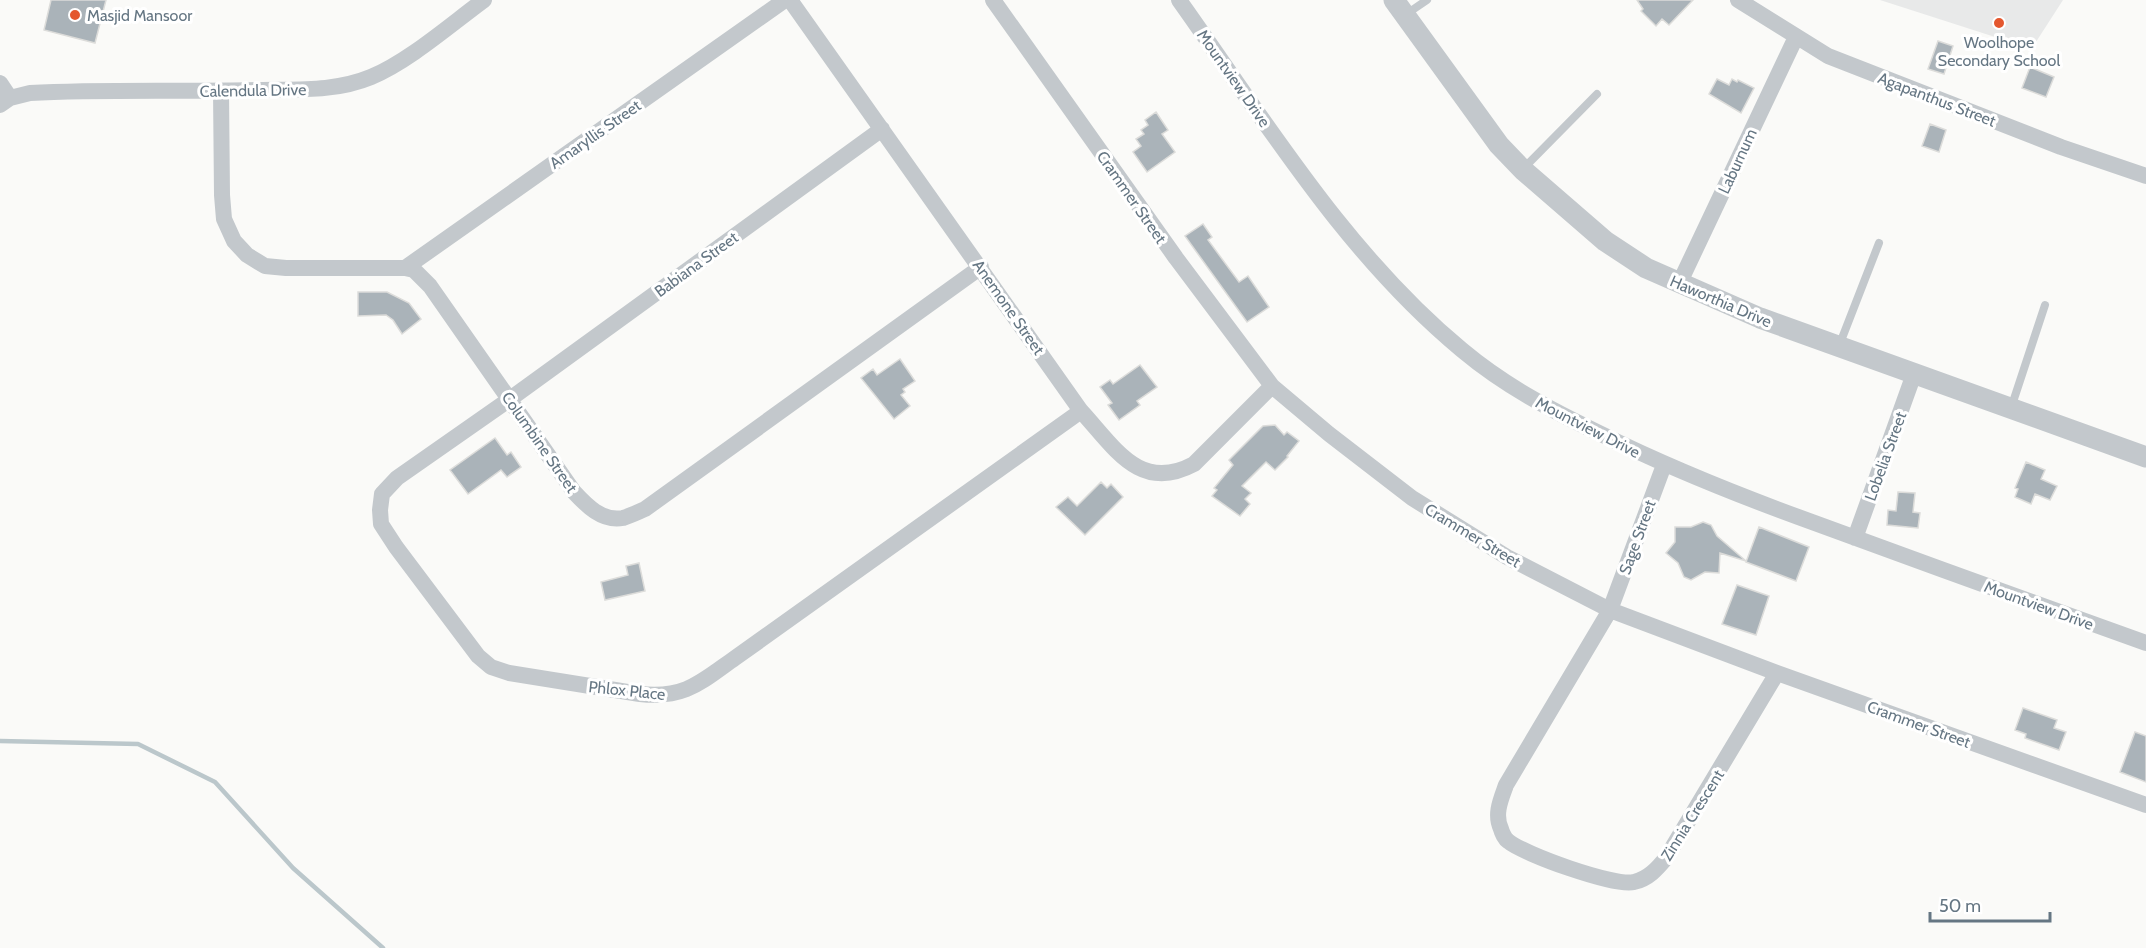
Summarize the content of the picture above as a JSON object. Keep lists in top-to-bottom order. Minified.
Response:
{"streets":{"street":["Mountview Drive","Calendula Drive","Agapanthus Street","Amaryllis Street","Laburnum","Crammer Street","Babiana Street","Haworthia Drive","Anemone Street","Columbine Street","Lobelia Street","Sage Street","Phlox Place","Zinnia Crescent"]},"crossings":[["Mountview Drive","Lobelia Street"],["Mountview Drive","Sage Street"],["Agapanthus Street","Laburnum"],["Amaryllis Street","Columbine Street"],["Laburnum","Haworthia Drive"],["Crammer Street","Anemone Street"],["Crammer Street","Sage Street"],["Crammer Street","Zinnia Crescent"],["Babiana Street","Anemone Street"],["Babiana Street","Columbine Street"],["Babiana Street","Phlox Place"],["Haworthia Drive","Lobelia Street"],["Anemone Street","Columbine Street"],["Anemone Street","Phlox Place"],["Columbine Street","Phlox Place"],["Sage Street","Zinnia Crescent"]],"places":["Masjid Mansoor","Woolhope Secondary School"],"scale_bar":"50 m"}
